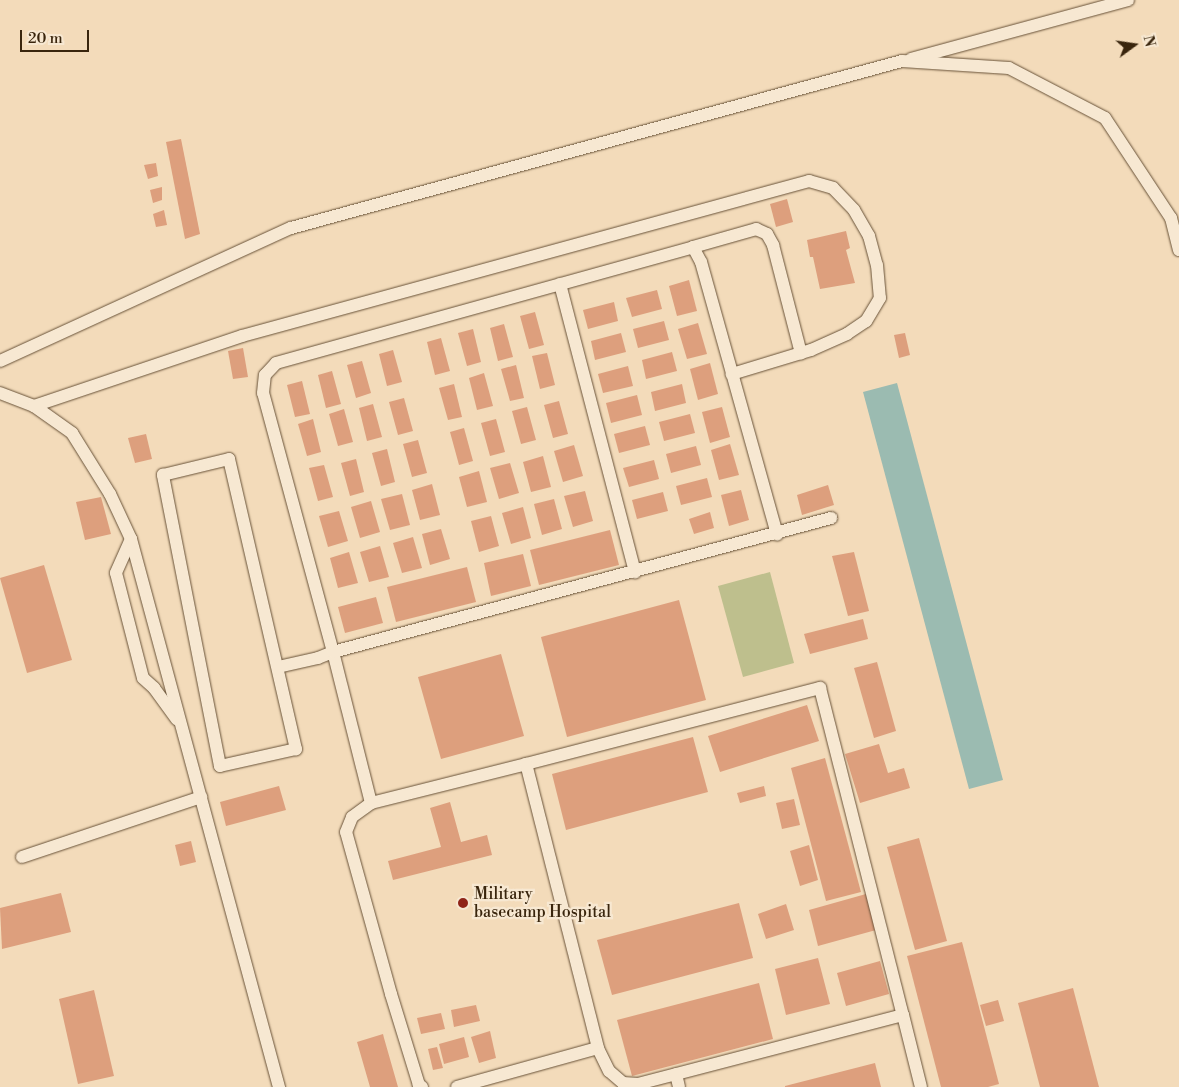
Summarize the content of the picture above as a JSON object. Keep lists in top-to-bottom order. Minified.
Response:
{"places":["Military basecamp Hospital"],"scale_bar":"20 m","north":"right"}
